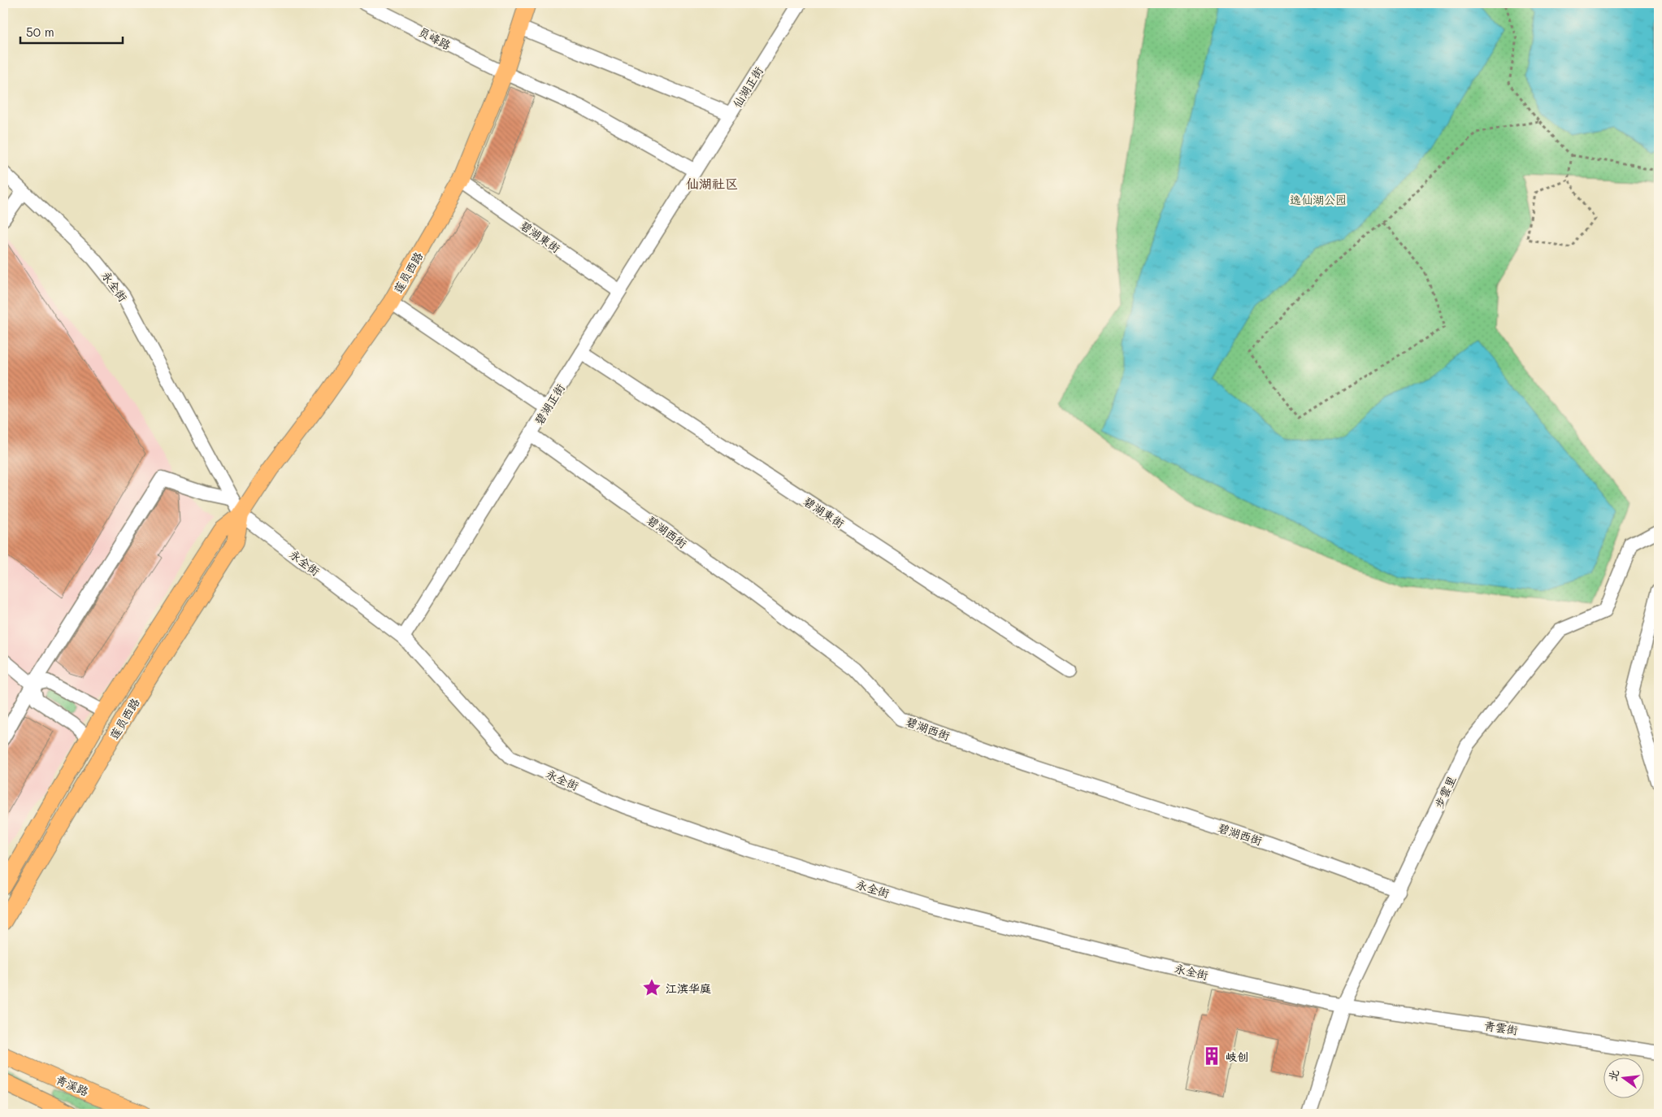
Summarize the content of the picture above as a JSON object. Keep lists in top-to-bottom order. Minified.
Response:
{"streets":{"main road":["莲员西路","青溪路"],"street":["员峰路","仙湖正街","碧湖東街","永全街","碧湖正街","碧湖西街","步雲里","青雲街"]},"crossings":[["员峰路","仙湖正街"],["员峰路","莲员西路"],["员峰路","碧湖正街"],["仙湖正街","碧湖正街"],["碧湖東街","莲员西路"],["碧湖東街","碧湖正街"],["莲员西路","永全街"],["永全街","碧湖正街"],["永全街","步雲里"],["永全街","青雲街"],["碧湖正街","碧湖西街"],["碧湖西街","步雲里"],["步雲里","青雲街"]],"districts":["仙湖社区"],"parks":["逸仙湖公园"],"places":{"place":["江滨华庭"],"building":["岐创"]},"scale_bar":"50 m","north":"left"}
